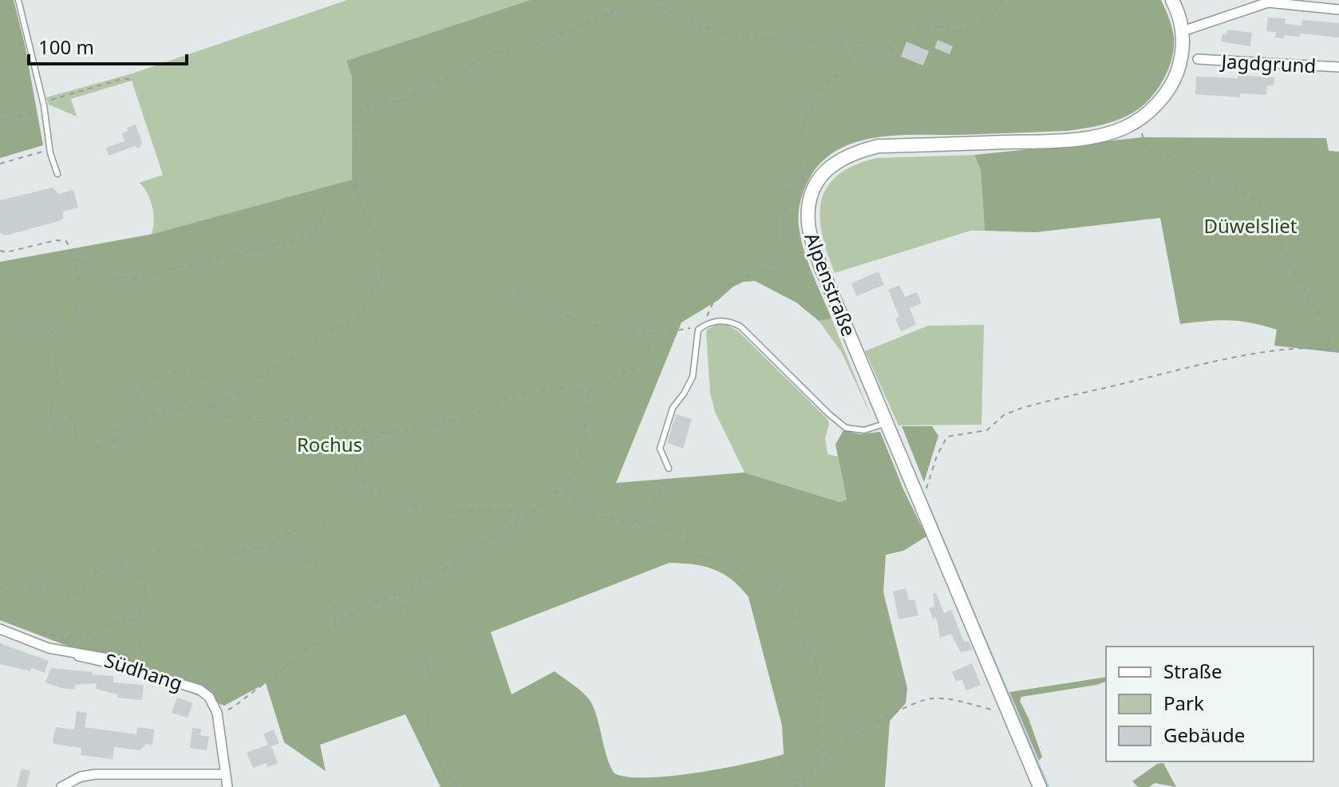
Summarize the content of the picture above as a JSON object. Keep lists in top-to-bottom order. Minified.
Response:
{"streets":{"street":["Jagdgrund","Alpenstraße","Südhang"]},"parks":["Düwelsliet","Rochus"],"legend":["Straße","Park","Gebäude"],"scale_bar":"100 m"}
